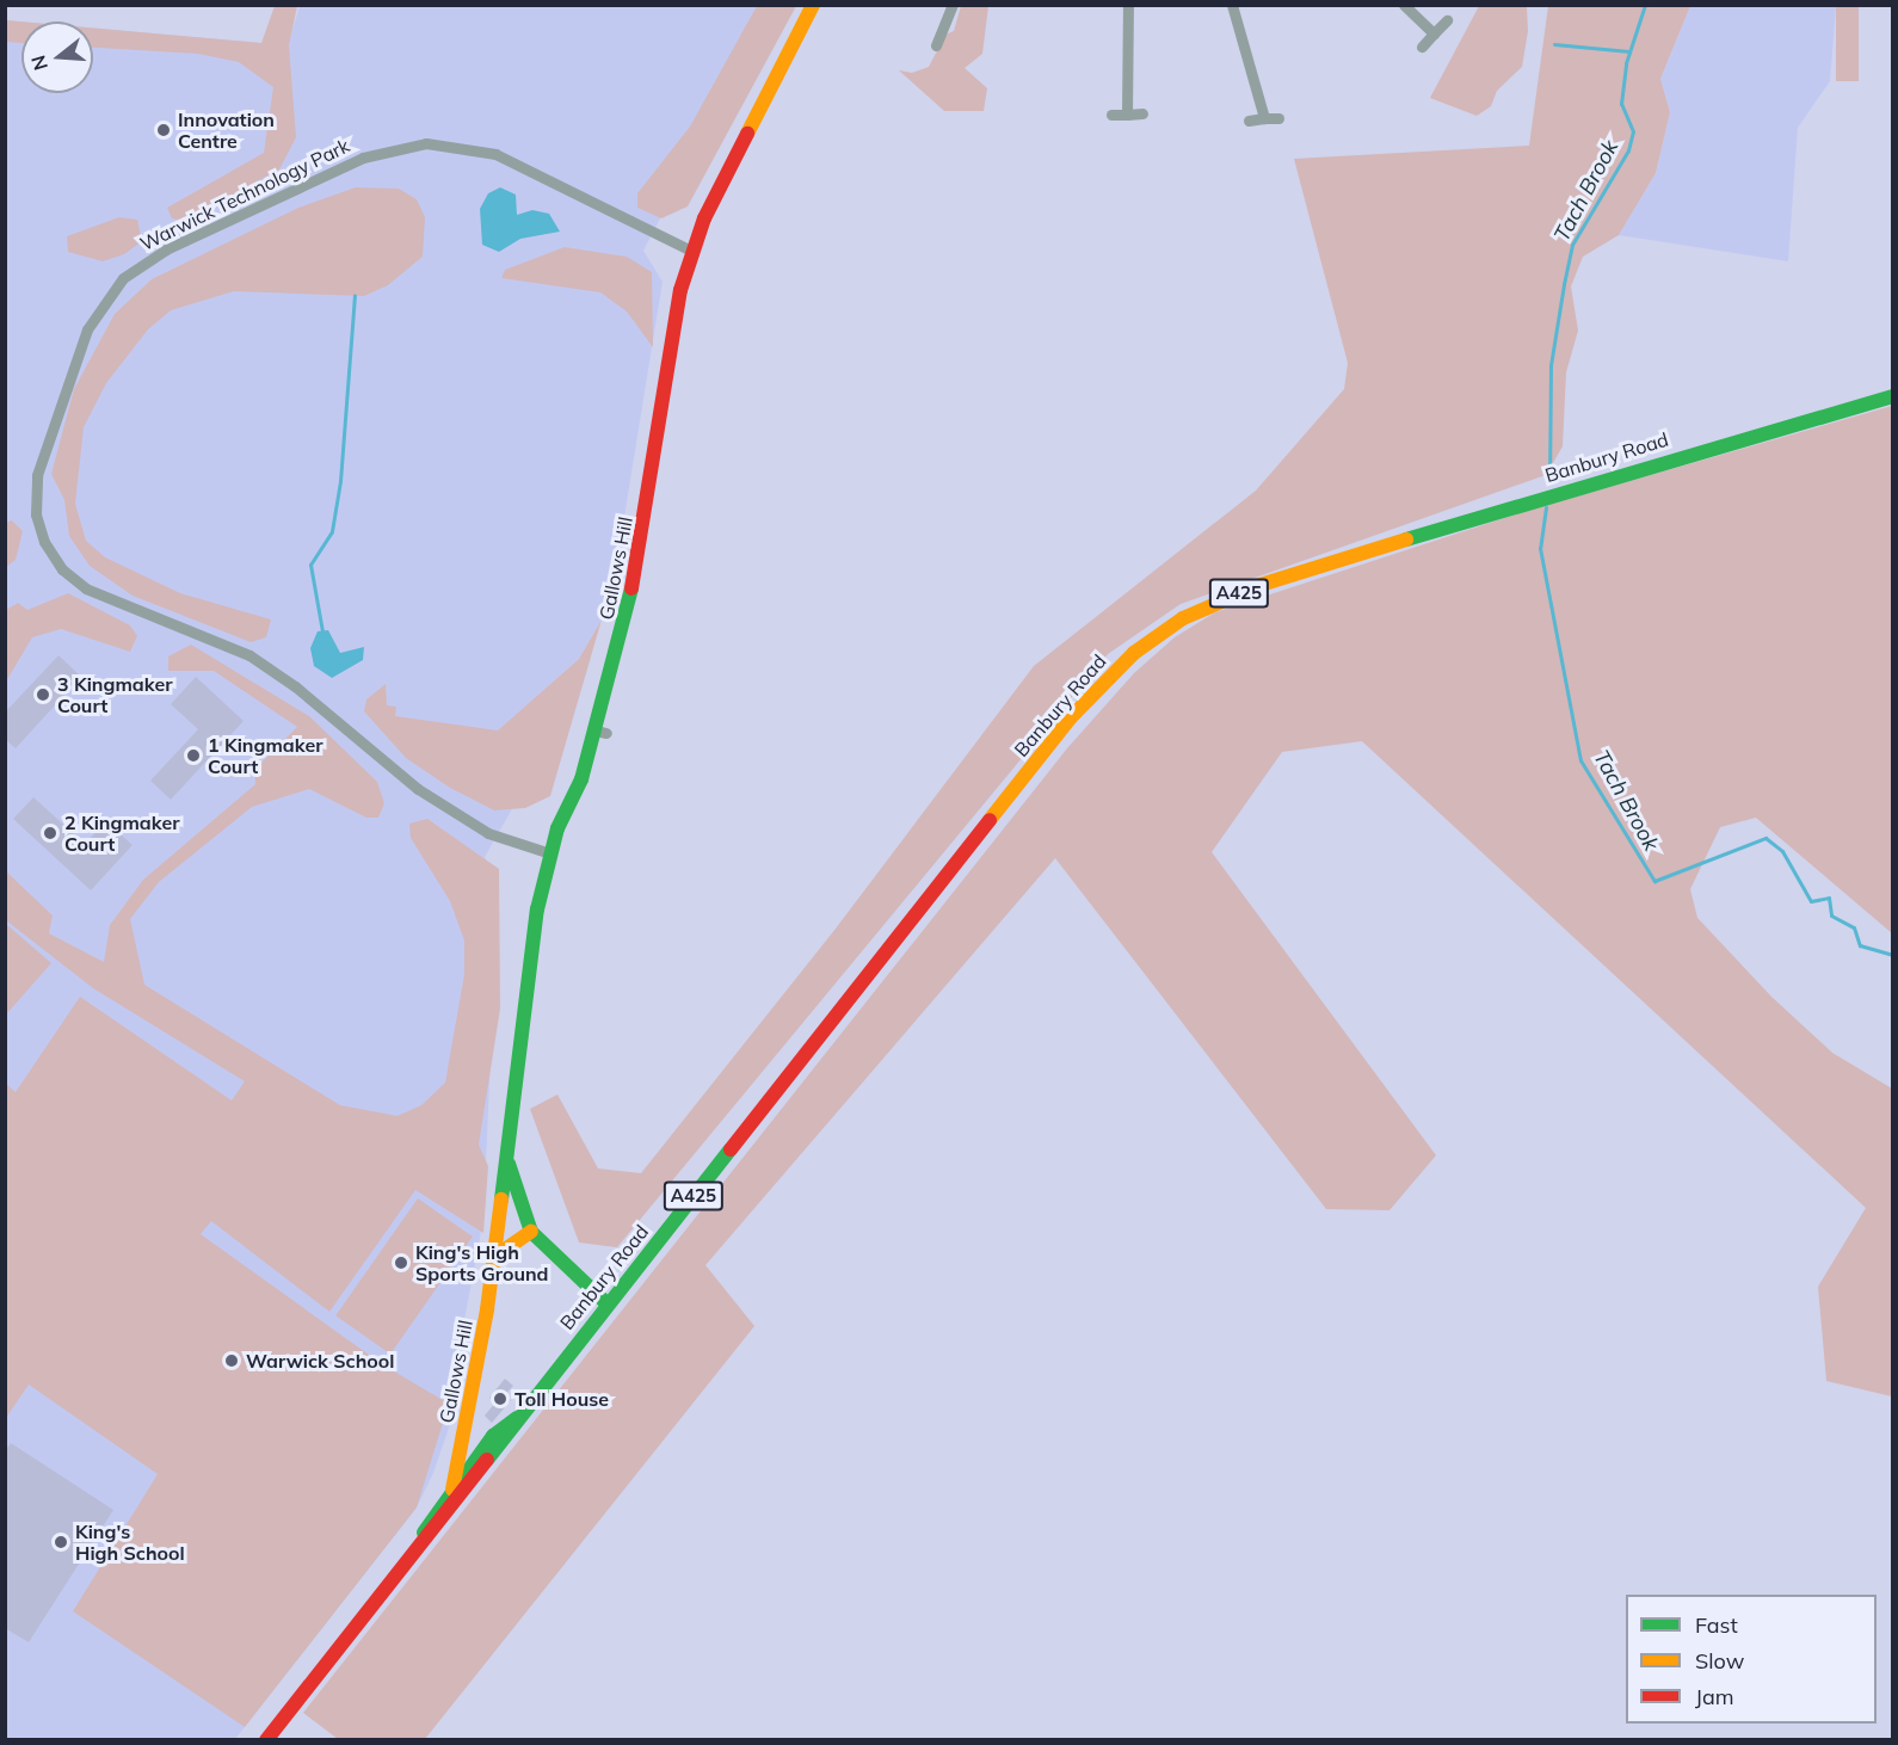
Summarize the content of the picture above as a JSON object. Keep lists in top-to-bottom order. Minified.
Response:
{"streets":{"main road":["Banbury Road","Gallows Hill","A425"],"street":["Warwick Technology Park"]},"crossings":[["Warwick Technology Park","Gallows Hill"],["Banbury Road","Gallows Hill"]],"water":["Tach Brook"],"places":["Innovation Centre","3 Kingmaker Court","1 Kingmaker Court","2 Kingmaker Court","King's High Sports Ground","Warwick School","Toll House","King's High School"],"legend":["Fast","Slow","Jam"],"north":"left"}
